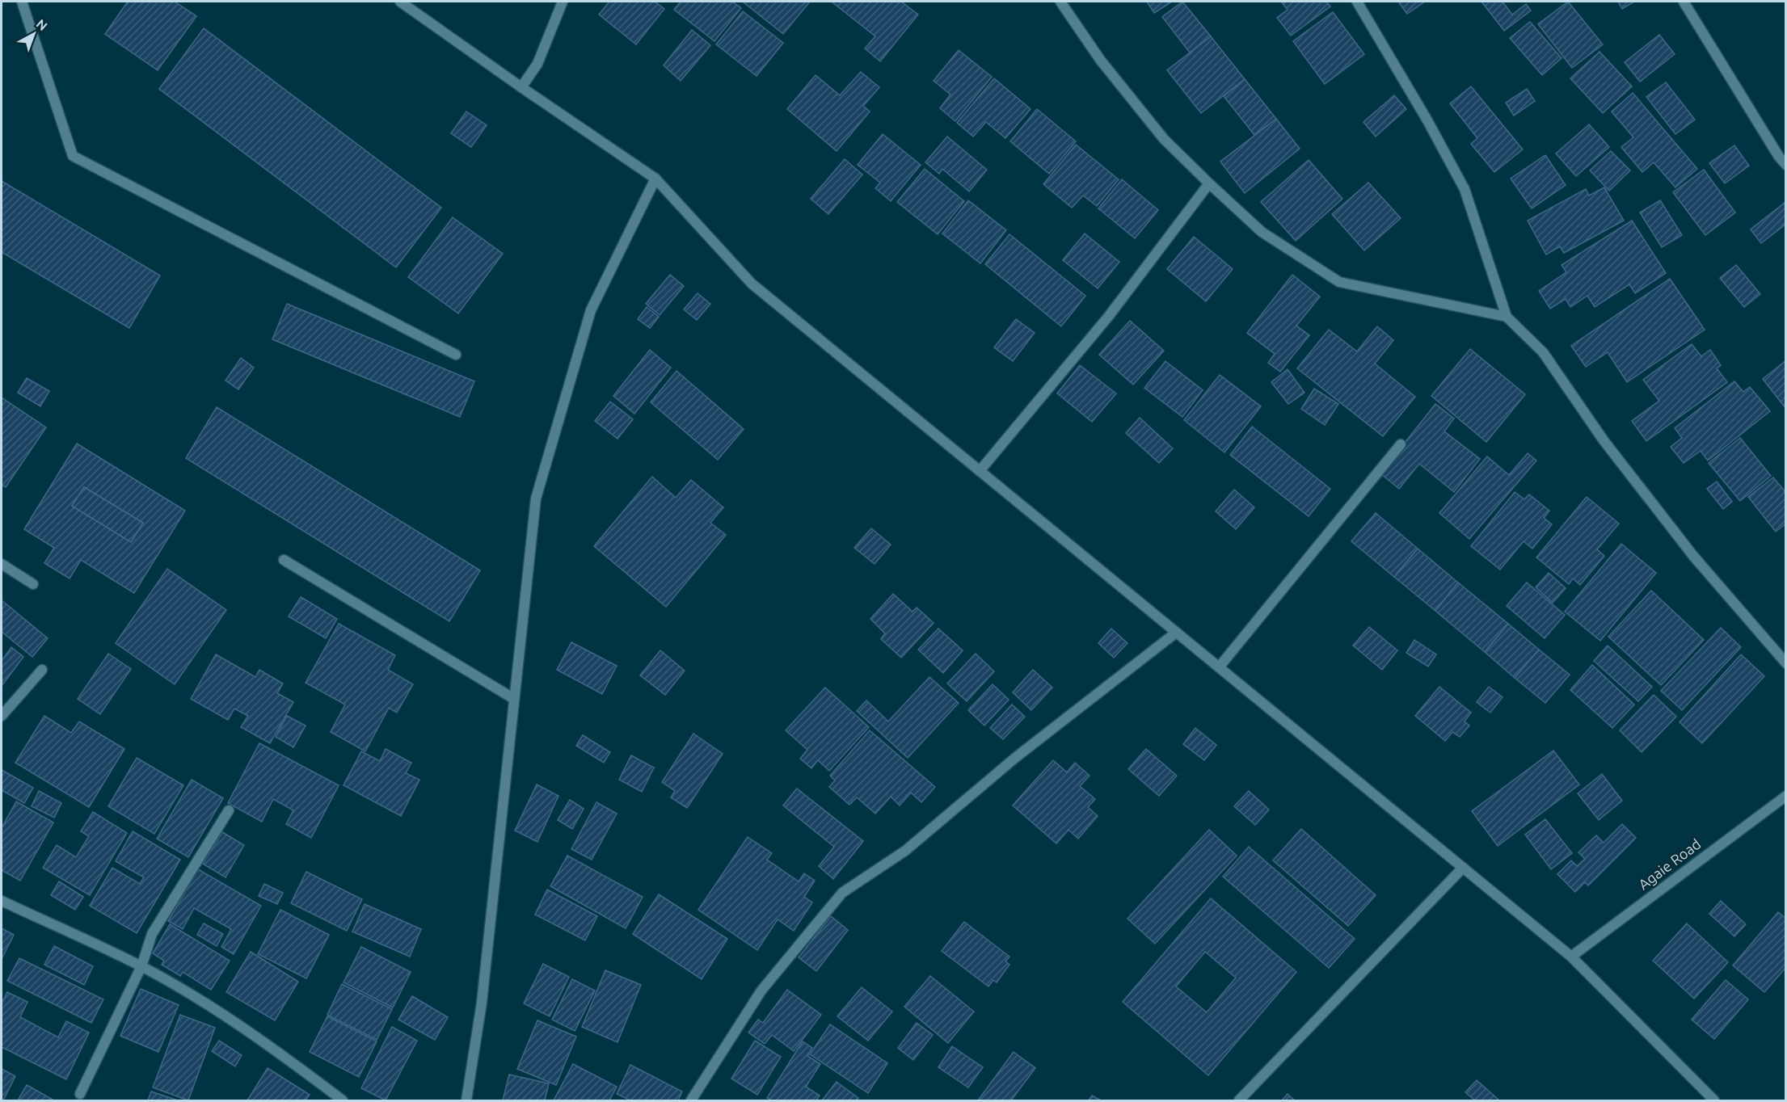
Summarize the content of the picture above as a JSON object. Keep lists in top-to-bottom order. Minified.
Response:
{"streets":{"street":["Agaie Road"]},"north":"top right"}
